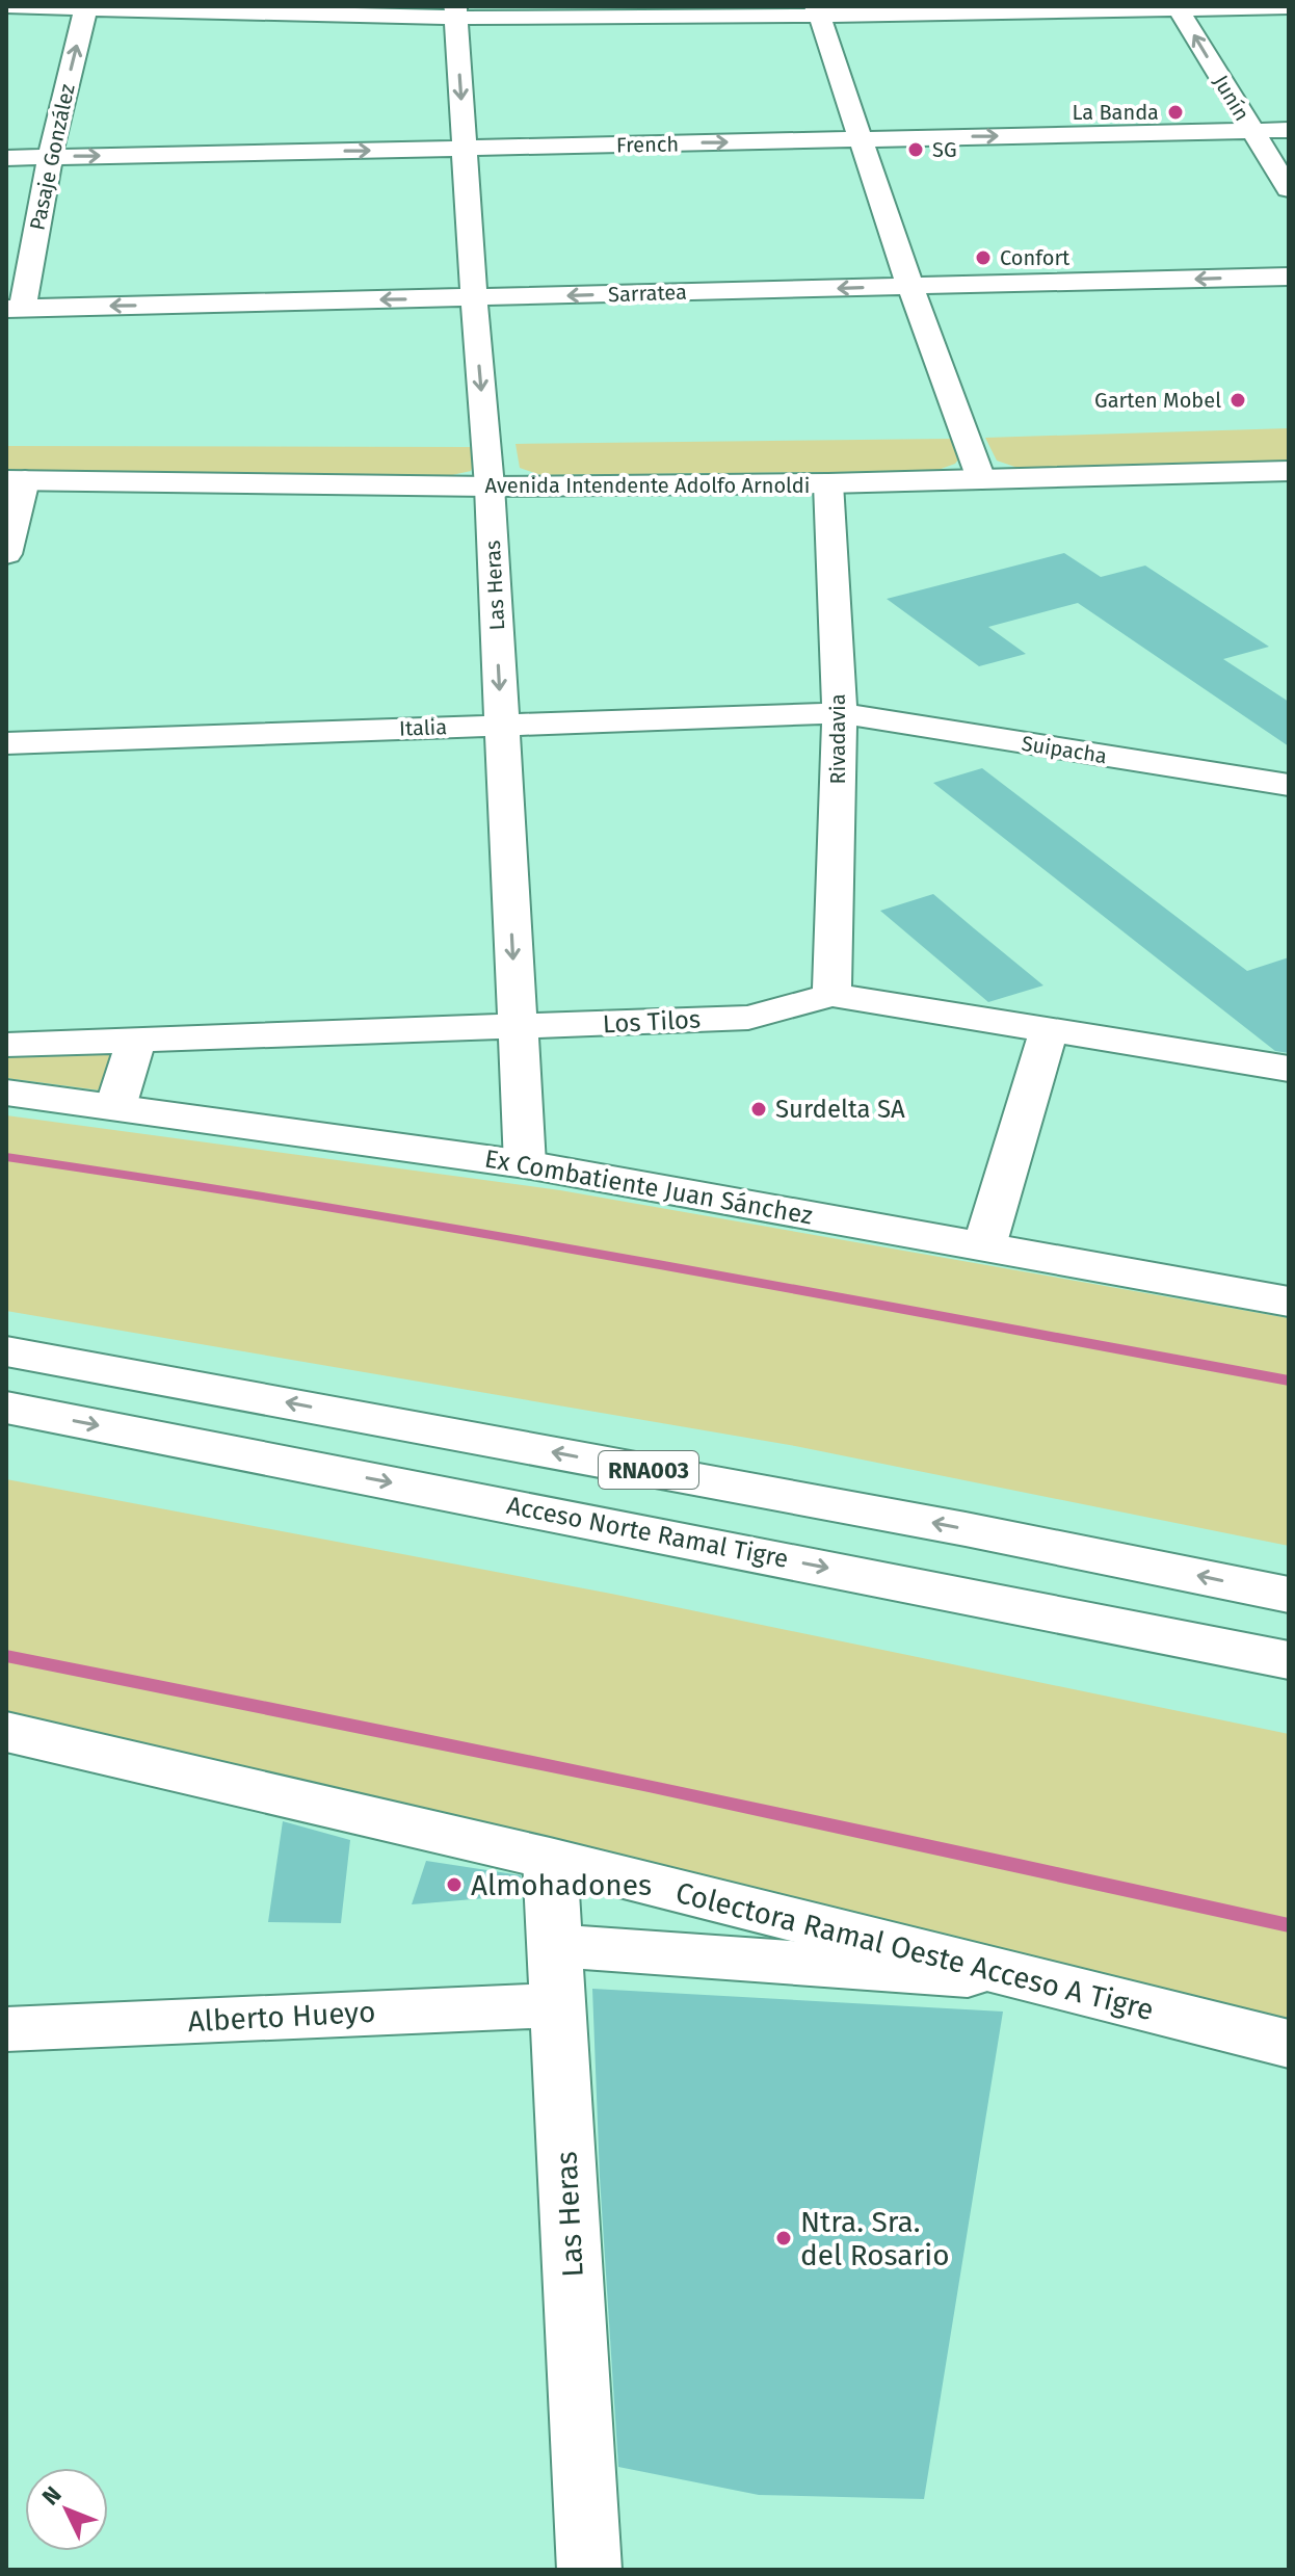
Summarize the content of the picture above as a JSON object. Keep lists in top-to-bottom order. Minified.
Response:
{"streets":{"main road":["Avenida Intendente Adolfo Arnoldi","Ex Combatiente Juan Sánchez","RNA003","Acceso Norte Ramal Tigre","Colectora Ramal Oeste Acceso A Tigre"],"street":["Junín","French","Pasaje González","Sarratea","Las Heras","Italia","Rivadavia","Suipacha","Los Tilos","Alberto Hueyo"]},"crossings":[["Junín","French"],["French","Pasaje González"],["French","Las Heras"],["Pasaje González","Sarratea"],["Sarratea","Las Heras"],["Avenida Intendente Adolfo Arnoldi","Las Heras"],["Avenida Intendente Adolfo Arnoldi","Rivadavia"],["Las Heras","Italia"],["Las Heras","Los Tilos"],["Las Heras","Ex Combatiente Juan Sánchez"],["Las Heras","Colectora Ramal Oeste Acceso A Tigre"],["Las Heras","Alberto Hueyo"],["Italia","Rivadavia"],["Italia","Suipacha"],["Rivadavia","Suipacha"],["Rivadavia","Los Tilos"]],"one_way":["Pasaje González","Las Heras"],"places":["La Banda","SG","Confort","Garten Mobel","Surdelta SA","Almohadones","Ntra. Sra. del Rosario"],"north":"top left"}
